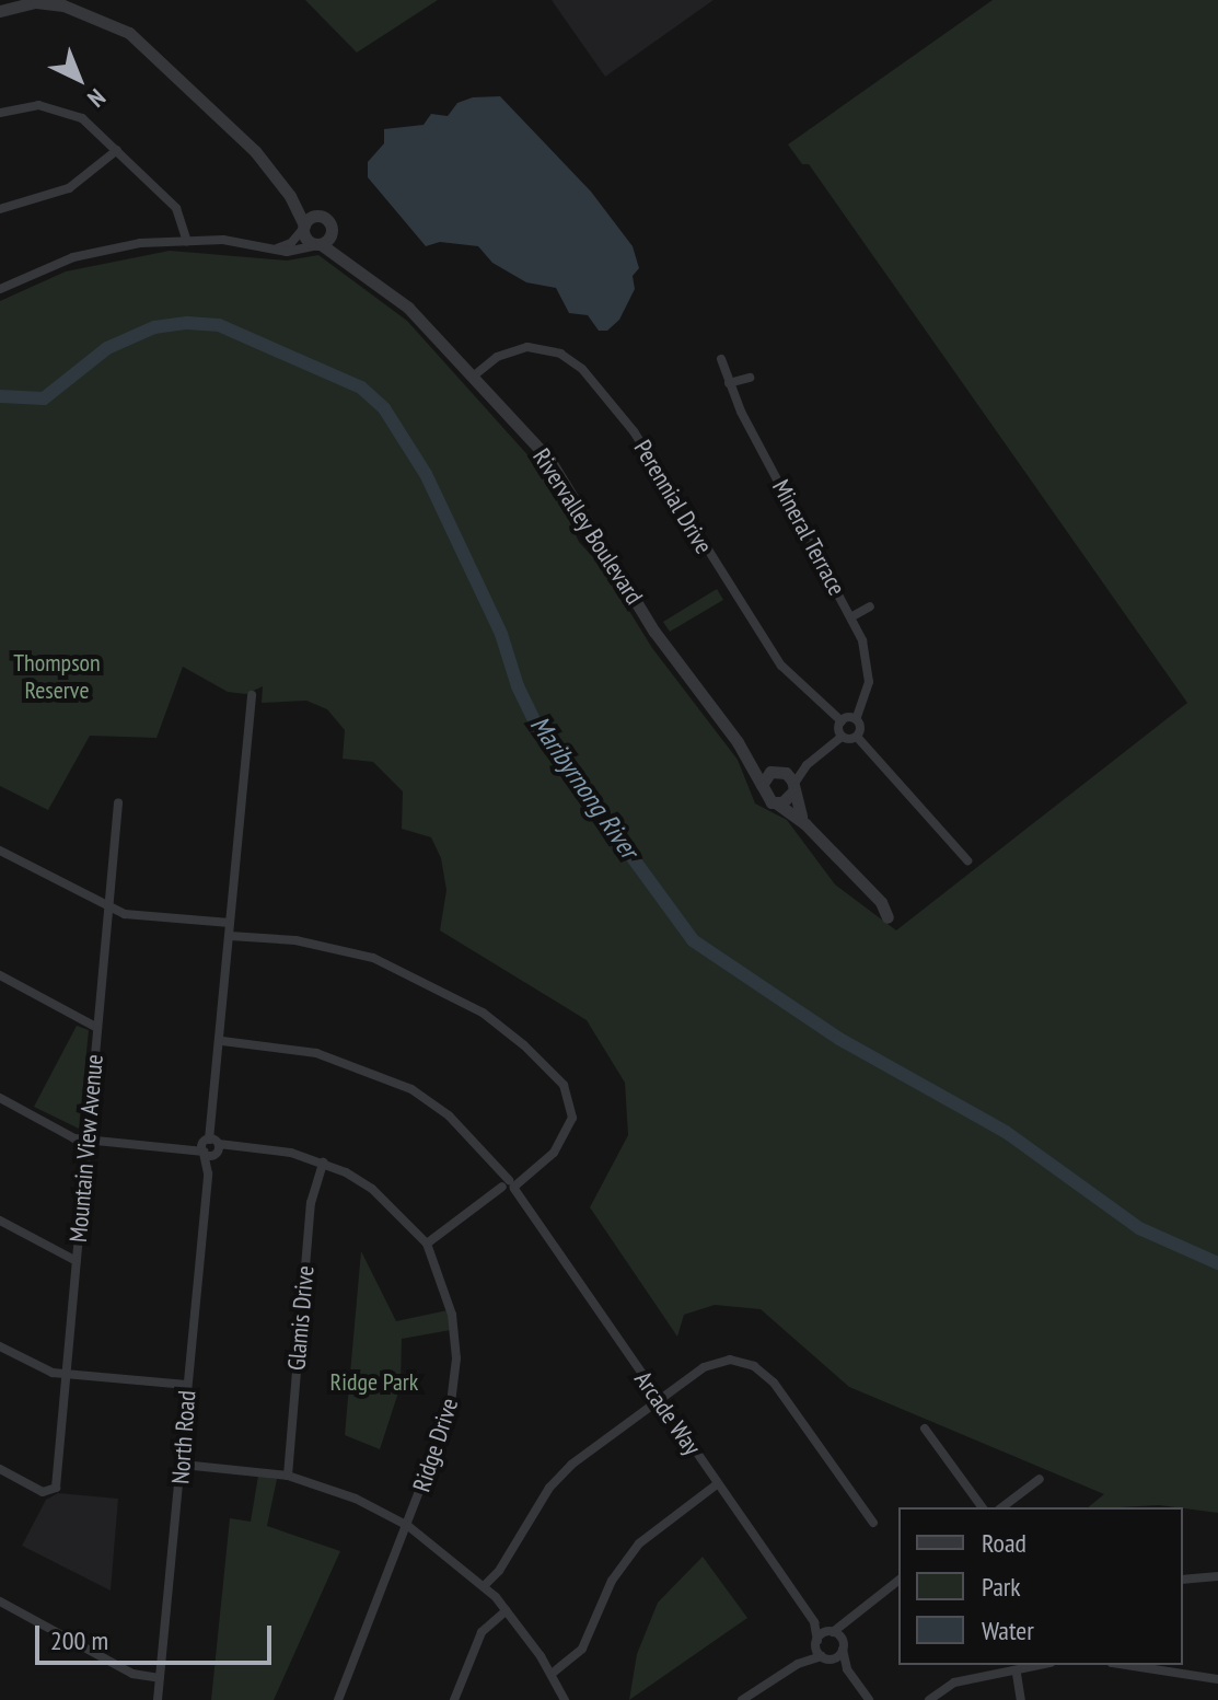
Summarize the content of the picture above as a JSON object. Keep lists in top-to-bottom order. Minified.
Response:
{"streets":{"street":["Perennial Drive","Rivervalley Boulevard","Mineral Terrace","Mountain View Avenue","Glamis Drive","Arcade Way","North Road","Ridge Drive"]},"crossings":[["Perennial Drive","Rivervalley Boulevard"],["Mountain View Avenue","Ridge Drive"],["Glamis Drive","Ridge Drive"],["Arcade Way","North Road"],["North Road","Ridge Drive"]],"water":["Maribyrnong River"],"parks":["Thompson Reserve","Ridge Park"],"legend":["Road","Park","Water"],"scale_bar":"200 m","north":"bottom right"}
